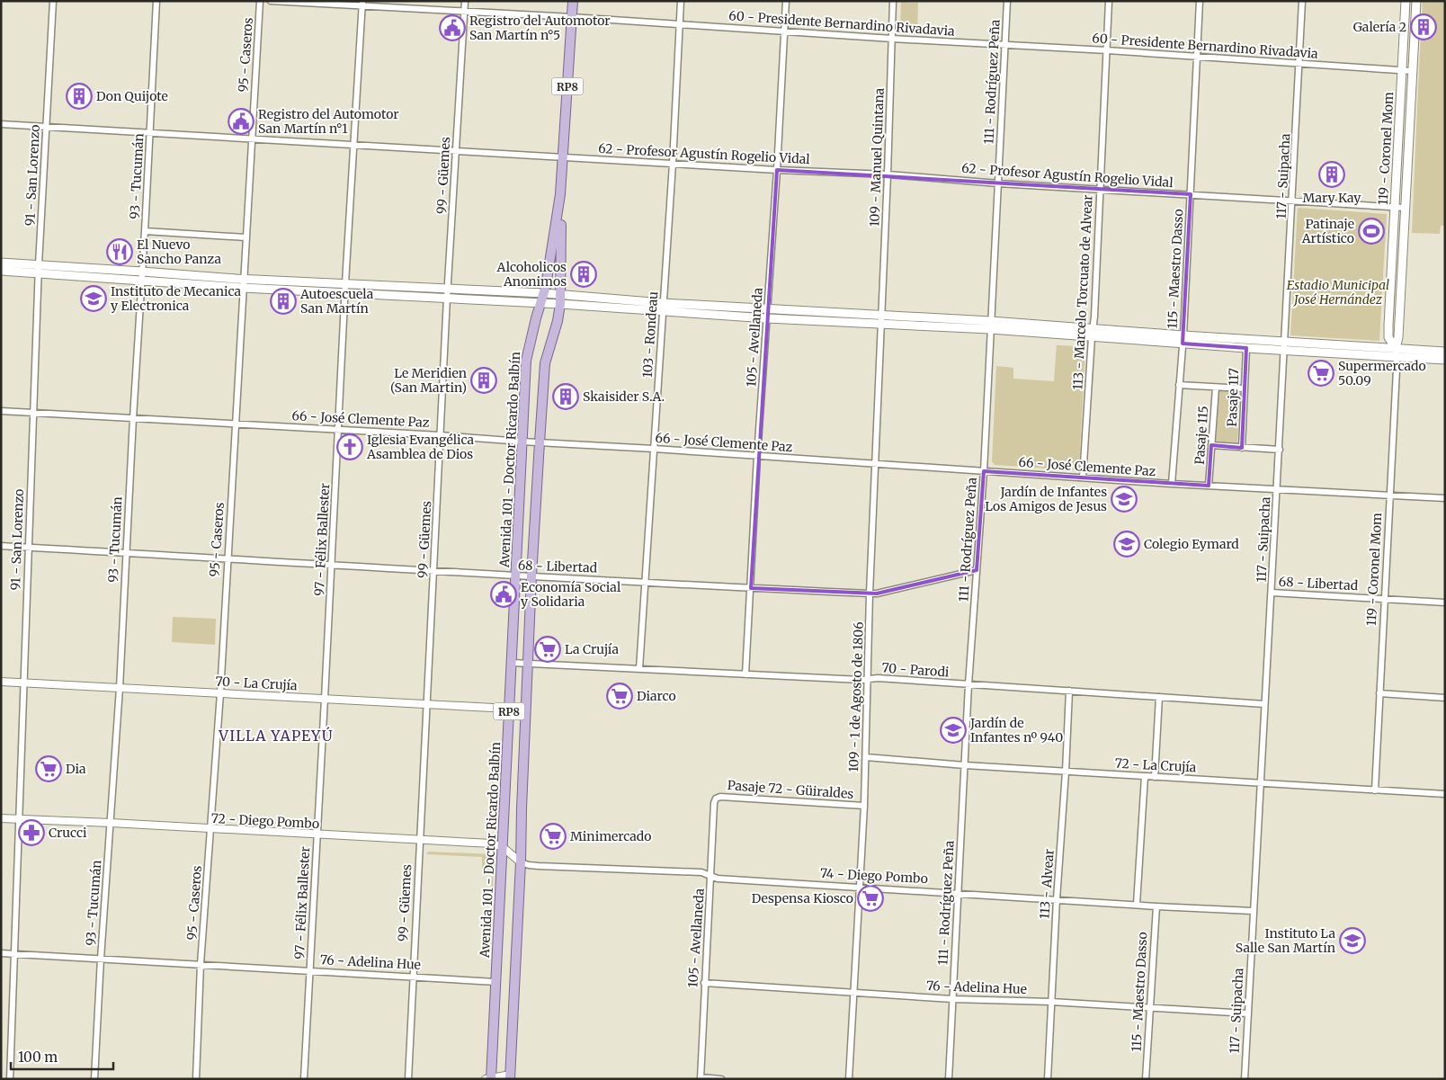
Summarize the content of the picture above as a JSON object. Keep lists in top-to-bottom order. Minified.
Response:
{"streets":{"main road":["RP8","119 - Coronel Mom","Avenida 101 - Doctor Ricardo Balbín"],"street":["60 - Presidente Bernardino Rivadavia","95 - Caseros","111 - Rodríguez Peña","62 - Profesor Agustín Rogelio Vidal","109 - Manuel Quintana","91 - San Lorenzo","99 - Güemes","93 - Tucumán","117 - Suipacha","115 - Maestro Dasso","113 - Marcelo Torcuato de Alvear","103 - Rondeau","105 - Avellaneda","Pasaje 117","66 - José Clemente Paz","Pasaje 115","97 - Félix Ballester","68 - Libertad","70 - Parodi","70 - La Crujía","109 - 1 de Agosto de 1806","72 - La Crujía","Pasaje 72 - Güiraldes","72 - Diego Pombo","74 - Diego Pombo","113 - Alvear","76 - Adelina Hue"]},"crossings":[["60 - Presidente Bernardino Rivadavia","111 - Rodríguez Peña"],["60 - Presidente Bernardino Rivadavia","119 - Coronel Mom"],["60 - Presidente Bernardino Rivadavia","109 - Manuel Quintana"],["60 - Presidente Bernardino Rivadavia","99 - Güemes"],["60 - Presidente Bernardino Rivadavia","117 - Suipacha"],["60 - Presidente Bernardino Rivadavia","115 - Maestro Dasso"],["60 - Presidente Bernardino Rivadavia","113 - Marcelo Torcuato de Alvear"],["60 - Presidente Bernardino Rivadavia","103 - Rondeau"],["60 - Presidente Bernardino Rivadavia","105 - Avellaneda"],["60 - Presidente Bernardino Rivadavia","Avenida 101 - Doctor Ricardo Balbín"],["60 - Presidente Bernardino Rivadavia","97 - Félix Ballester"],["95 - Caseros","62 - Profesor Agustín Rogelio Vidal"],["95 - Caseros","66 - José Clemente Paz"],["95 - Caseros","68 - Libertad"],["95 - Caseros","70 - La Crujía"],["95 - Caseros","72 - Diego Pombo"],["95 - Caseros","76 - Adelina Hue"],["111 - Rodríguez Peña","62 - Profesor Agustín Rogelio Vidal"],["111 - Rodríguez Peña","66 - José Clemente Paz"],["111 - Rodríguez Peña","68 - Libertad"],["111 - Rodríguez Peña","70 - Parodi"],["111 - Rodríguez Peña","72 - La Crujía"],["111 - Rodríguez Peña","74 - Diego Pombo"],["111 - Rodríguez Peña","76 - Adelina Hue"],["119 - Coronel Mom","62 - Profesor Agustín Rogelio Vidal"],["119 - Coronel Mom","66 - José Clemente Paz"],["119 - Coronel Mom","68 - Libertad"],["119 - Coronel Mom","72 - La Crujía"],["62 - Profesor Agustín Rogelio Vidal","109 - Manuel Quintana"],["62 - Profesor Agustín Rogelio Vidal","91 - San Lorenzo"],["62 - Profesor Agustín Rogelio Vidal","99 - Güemes"],["62 - Profesor Agustín Rogelio Vidal","93 - Tucumán"],["62 - Profesor Agustín Rogelio Vidal","117 - Suipacha"],["62 - Profesor Agustín Rogelio Vidal","115 - Maestro Dasso"],["62 - Profesor Agustín Rogelio Vidal","113 - Marcelo Torcuato de Alvear"],["62 - Profesor Agustín Rogelio Vidal","103 - Rondeau"],["62 - Profesor Agustín Rogelio Vidal","105 - Avellaneda"],["62 - Profesor Agustín Rogelio Vidal","Avenida 101 - Doctor Ricardo Balbín"],["62 - Profesor Agustín Rogelio Vidal","97 - Félix Ballester"],["109 - Manuel Quintana","109 - 1 de Agosto de 1806"],["91 - San Lorenzo","66 - José Clemente Paz"],["91 - San Lorenzo","68 - Libertad"],["91 - San Lorenzo","70 - La Crujía"],["91 - San Lorenzo","72 - Diego Pombo"],["91 - San Lorenzo","76 - Adelina Hue"],["99 - Güemes","66 - José Clemente Paz"],["99 - Güemes","68 - Libertad"],["99 - Güemes","70 - La Crujía"],["99 - Güemes","72 - Diego Pombo"],["99 - Güemes","76 - Adelina Hue"],["93 - Tucumán","66 - José Clemente Paz"],["93 - Tucumán","68 - Libertad"],["93 - Tucumán","70 - La Crujía"],["93 - Tucumán","72 - Diego Pombo"],["93 - Tucumán","76 - Adelina Hue"],["117 - Suipacha","66 - José Clemente Paz"],["117 - Suipacha","68 - Libertad"],["117 - Suipacha","70 - Parodi"],["117 - Suipacha","72 - La Crujía"],["117 - Suipacha","74 - Diego Pombo"],["117 - Suipacha","76 - Adelina Hue"],["115 - Maestro Dasso","66 - José Clemente Paz"],["115 - Maestro Dasso","74 - Diego Pombo"],["115 - Maestro Dasso","76 - Adelina Hue"],["113 - Marcelo Torcuato de Alvear","66 - José Clemente Paz"],["103 - Rondeau","66 - José Clemente Paz"],["103 - Rondeau","68 - Libertad"],["103 - Rondeau","70 - Parodi"],["105 - Avellaneda","66 - José Clemente Paz"],["105 - Avellaneda","68 - Libertad"],["105 - Avellaneda","70 - Parodi"],["105 - Avellaneda","Pasaje 72 - Güiraldes"],["105 - Avellaneda","74 - Diego Pombo"],["105 - Avellaneda","76 - Adelina Hue"],["66 - José Clemente Paz","Pasaje 115"],["66 - José Clemente Paz","Avenida 101 - Doctor Ricardo Balbín"],["66 - José Clemente Paz","97 - Félix Ballester"],["66 - José Clemente Paz","109 - 1 de Agosto de 1806"],["Avenida 101 - Doctor Ricardo Balbín","68 - Libertad"],["Avenida 101 - Doctor Ricardo Balbín","70 - Parodi"],["Avenida 101 - Doctor Ricardo Balbín","70 - La Crujía"],["Avenida 101 - Doctor Ricardo Balbín","72 - Diego Pombo"],["Avenida 101 - Doctor Ricardo Balbín","74 - Diego Pombo"],["Avenida 101 - Doctor Ricardo Balbín","76 - Adelina Hue"],["97 - Félix Ballester","68 - Libertad"],["97 - Félix Ballester","70 - La Crujía"],["97 - Félix Ballester","72 - Diego Pombo"],["97 - Félix Ballester","76 - Adelina Hue"],["68 - Libertad","109 - 1 de Agosto de 1806"],["70 - Parodi","109 - 1 de Agosto de 1806"],["70 - Parodi","113 - Alvear"],["109 - 1 de Agosto de 1806","72 - La Crujía"],["109 - 1 de Agosto de 1806","Pasaje 72 - Güiraldes"],["109 - 1 de Agosto de 1806","74 - Diego Pombo"],["109 - 1 de Agosto de 1806","76 - Adelina Hue"],["72 - La Crujía","113 - Alvear"],["72 - Diego Pombo","74 - Diego Pombo"],["74 - Diego Pombo","113 - Alvear"],["113 - Alvear","76 - Adelina Hue"]],"districts":["VILLA YAPEYÚ"],"parks":["Estadio Municipal José Hernández"],"places":{"building":["Galería 2","Don Quijote","Mary Kay","Alcoholicos Anonimos","Autoescuela San Martín","Le Meridien (San Martin)","Skaisider S.A."],"public building":["Registro del Automotor San Martín n°5","Registro del Automotor San Martín n°1","Economía Social y Solidaria"],"sports":["Patinaje Artístico"],"restaurant":["El Nuevo Sancho Panza"],"school or university":["Instituto de Mecanica y Electronica","Jardín de Infantes Los Amigos de Jesus","Colegio Eymard","Jardín de Infantes nº 940","Instituto La Salle San Martín"],"supermarket":["Supermercado 50.09","La Crujía","Diarco","Dia","Minimercado","Despensa Kiosco"],"church":["Iglesia Evangélica Asamblea de Dios"],"pharmacy":["Crucci"]},"scale_bar":"100 m"}
